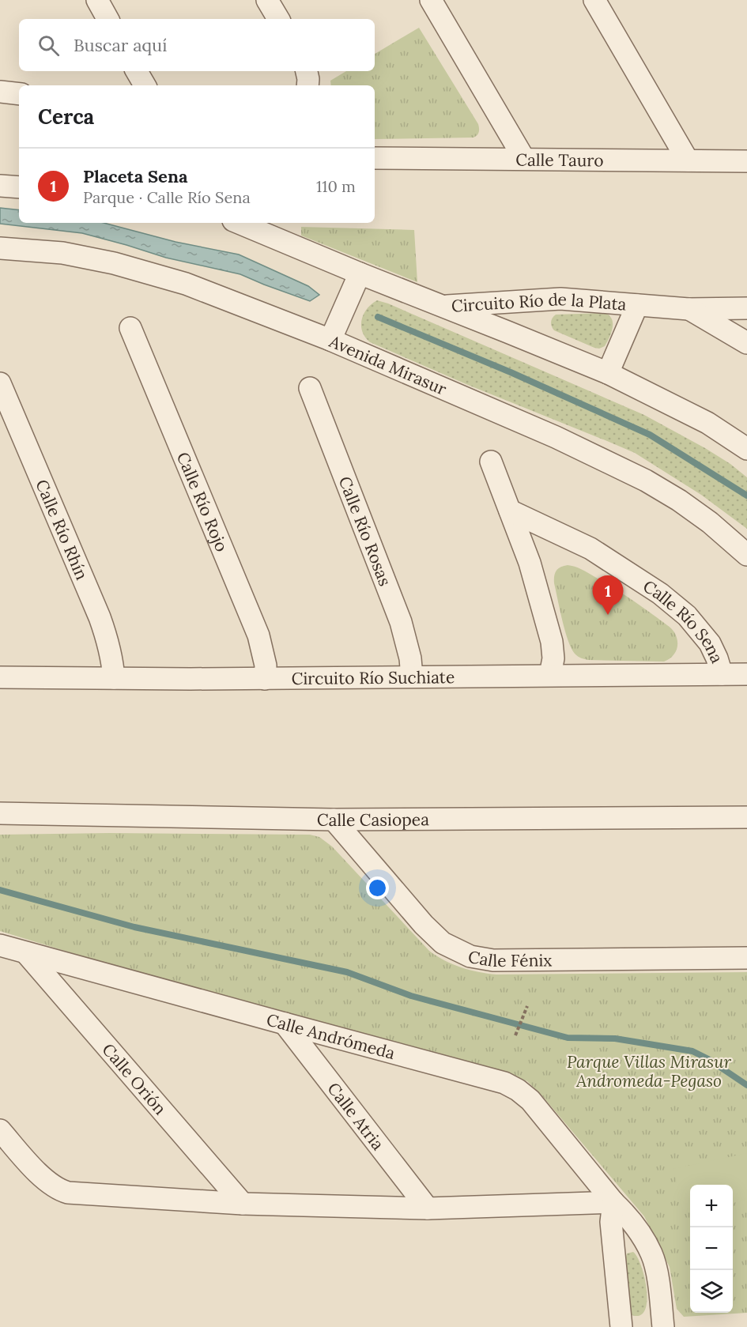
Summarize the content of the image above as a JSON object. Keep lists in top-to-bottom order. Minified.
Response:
{"streets":{"street":["Calle Tauro","Circuito Río de la Plata","Avenida Mirasur","Calle Río Rojo","Calle Río Rhín","Calle Río Rosas","Calle Río Sena","Circuito Río Suchiate","Calle Casiopea","Calle Fénix","Calle Andrómeda","Calle Orión","Calle Atria"]},"crossings":[["Calle Río Rojo","Circuito Río Suchiate"],["Calle Río Rhín","Circuito Río Suchiate"],["Calle Río Rosas","Circuito Río Suchiate"],["Calle Río Sena","Circuito Río Suchiate"],["Calle Casiopea","Calle Fénix"],["Calle Andrómeda","Calle Orión"],["Calle Andrómeda","Calle Atria"]],"parks":["Parque Villas Mirasur Andromeda-Pegaso"],"page":{"search":"Buscar aquí","heading":"Cerca","list":[{"mark":"1","name":"Placeta Sena","note":"Parque · Calle Río Sena","value":"110 m"}],"pins":"1","map_buttons":["+","−"]}}
